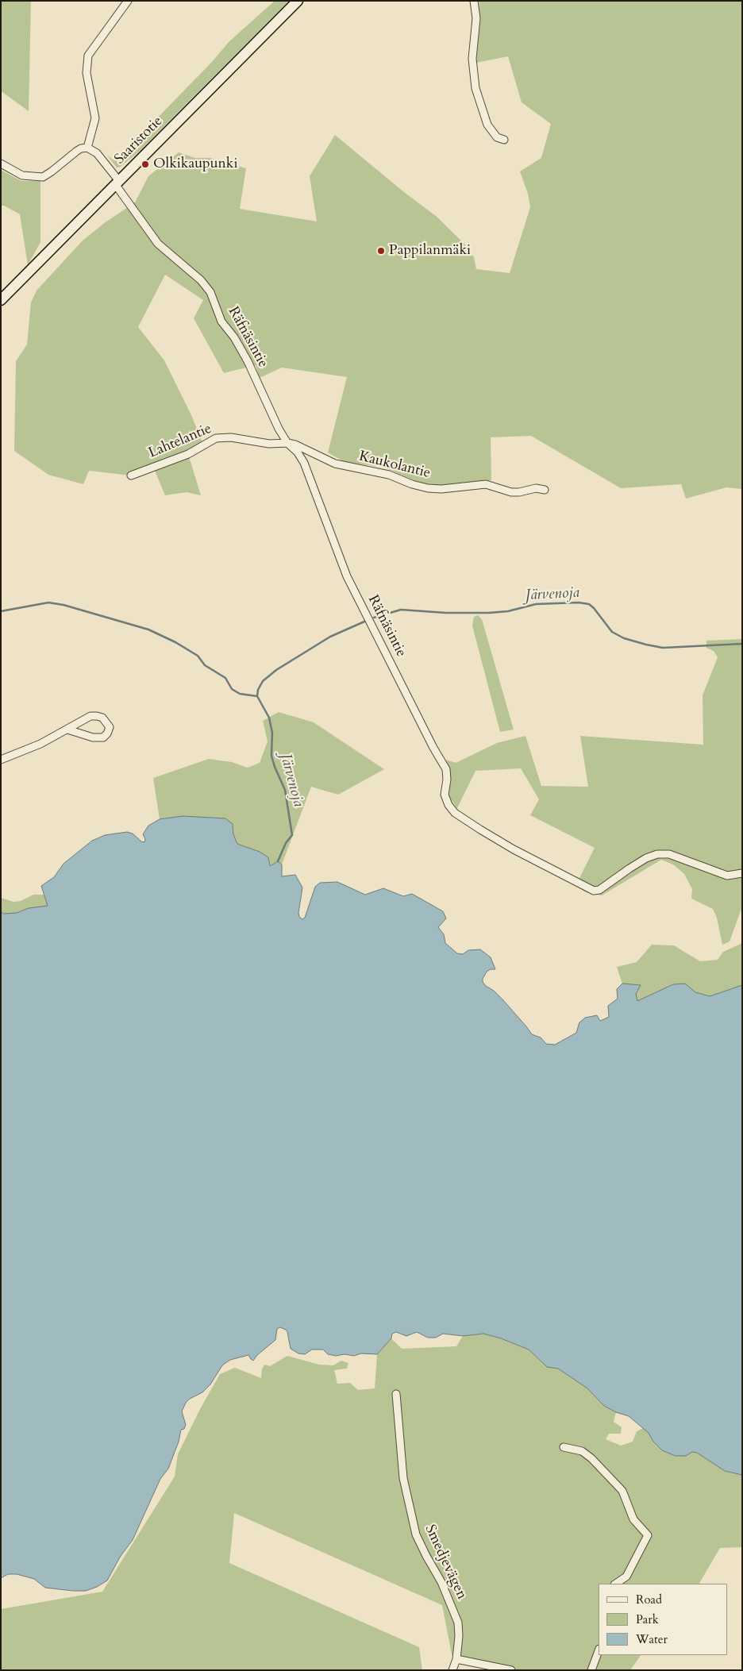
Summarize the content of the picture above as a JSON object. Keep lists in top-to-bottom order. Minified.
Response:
{"streets":{"main road":["Saaristotie"],"street":["Räfnäsintie","Lahtelantie","Kaukolantie","Smedjevägen"]},"crossings":[["Saaristotie","Räfnäsintie"],["Räfnäsintie","Lahtelantie"],["Räfnäsintie","Kaukolantie"],["Lahtelantie","Kaukolantie"]],"water":["Järvenoja"],"places":["Olkikaupunki","Pappilanmäki"],"legend":["Road","Park","Water"]}
